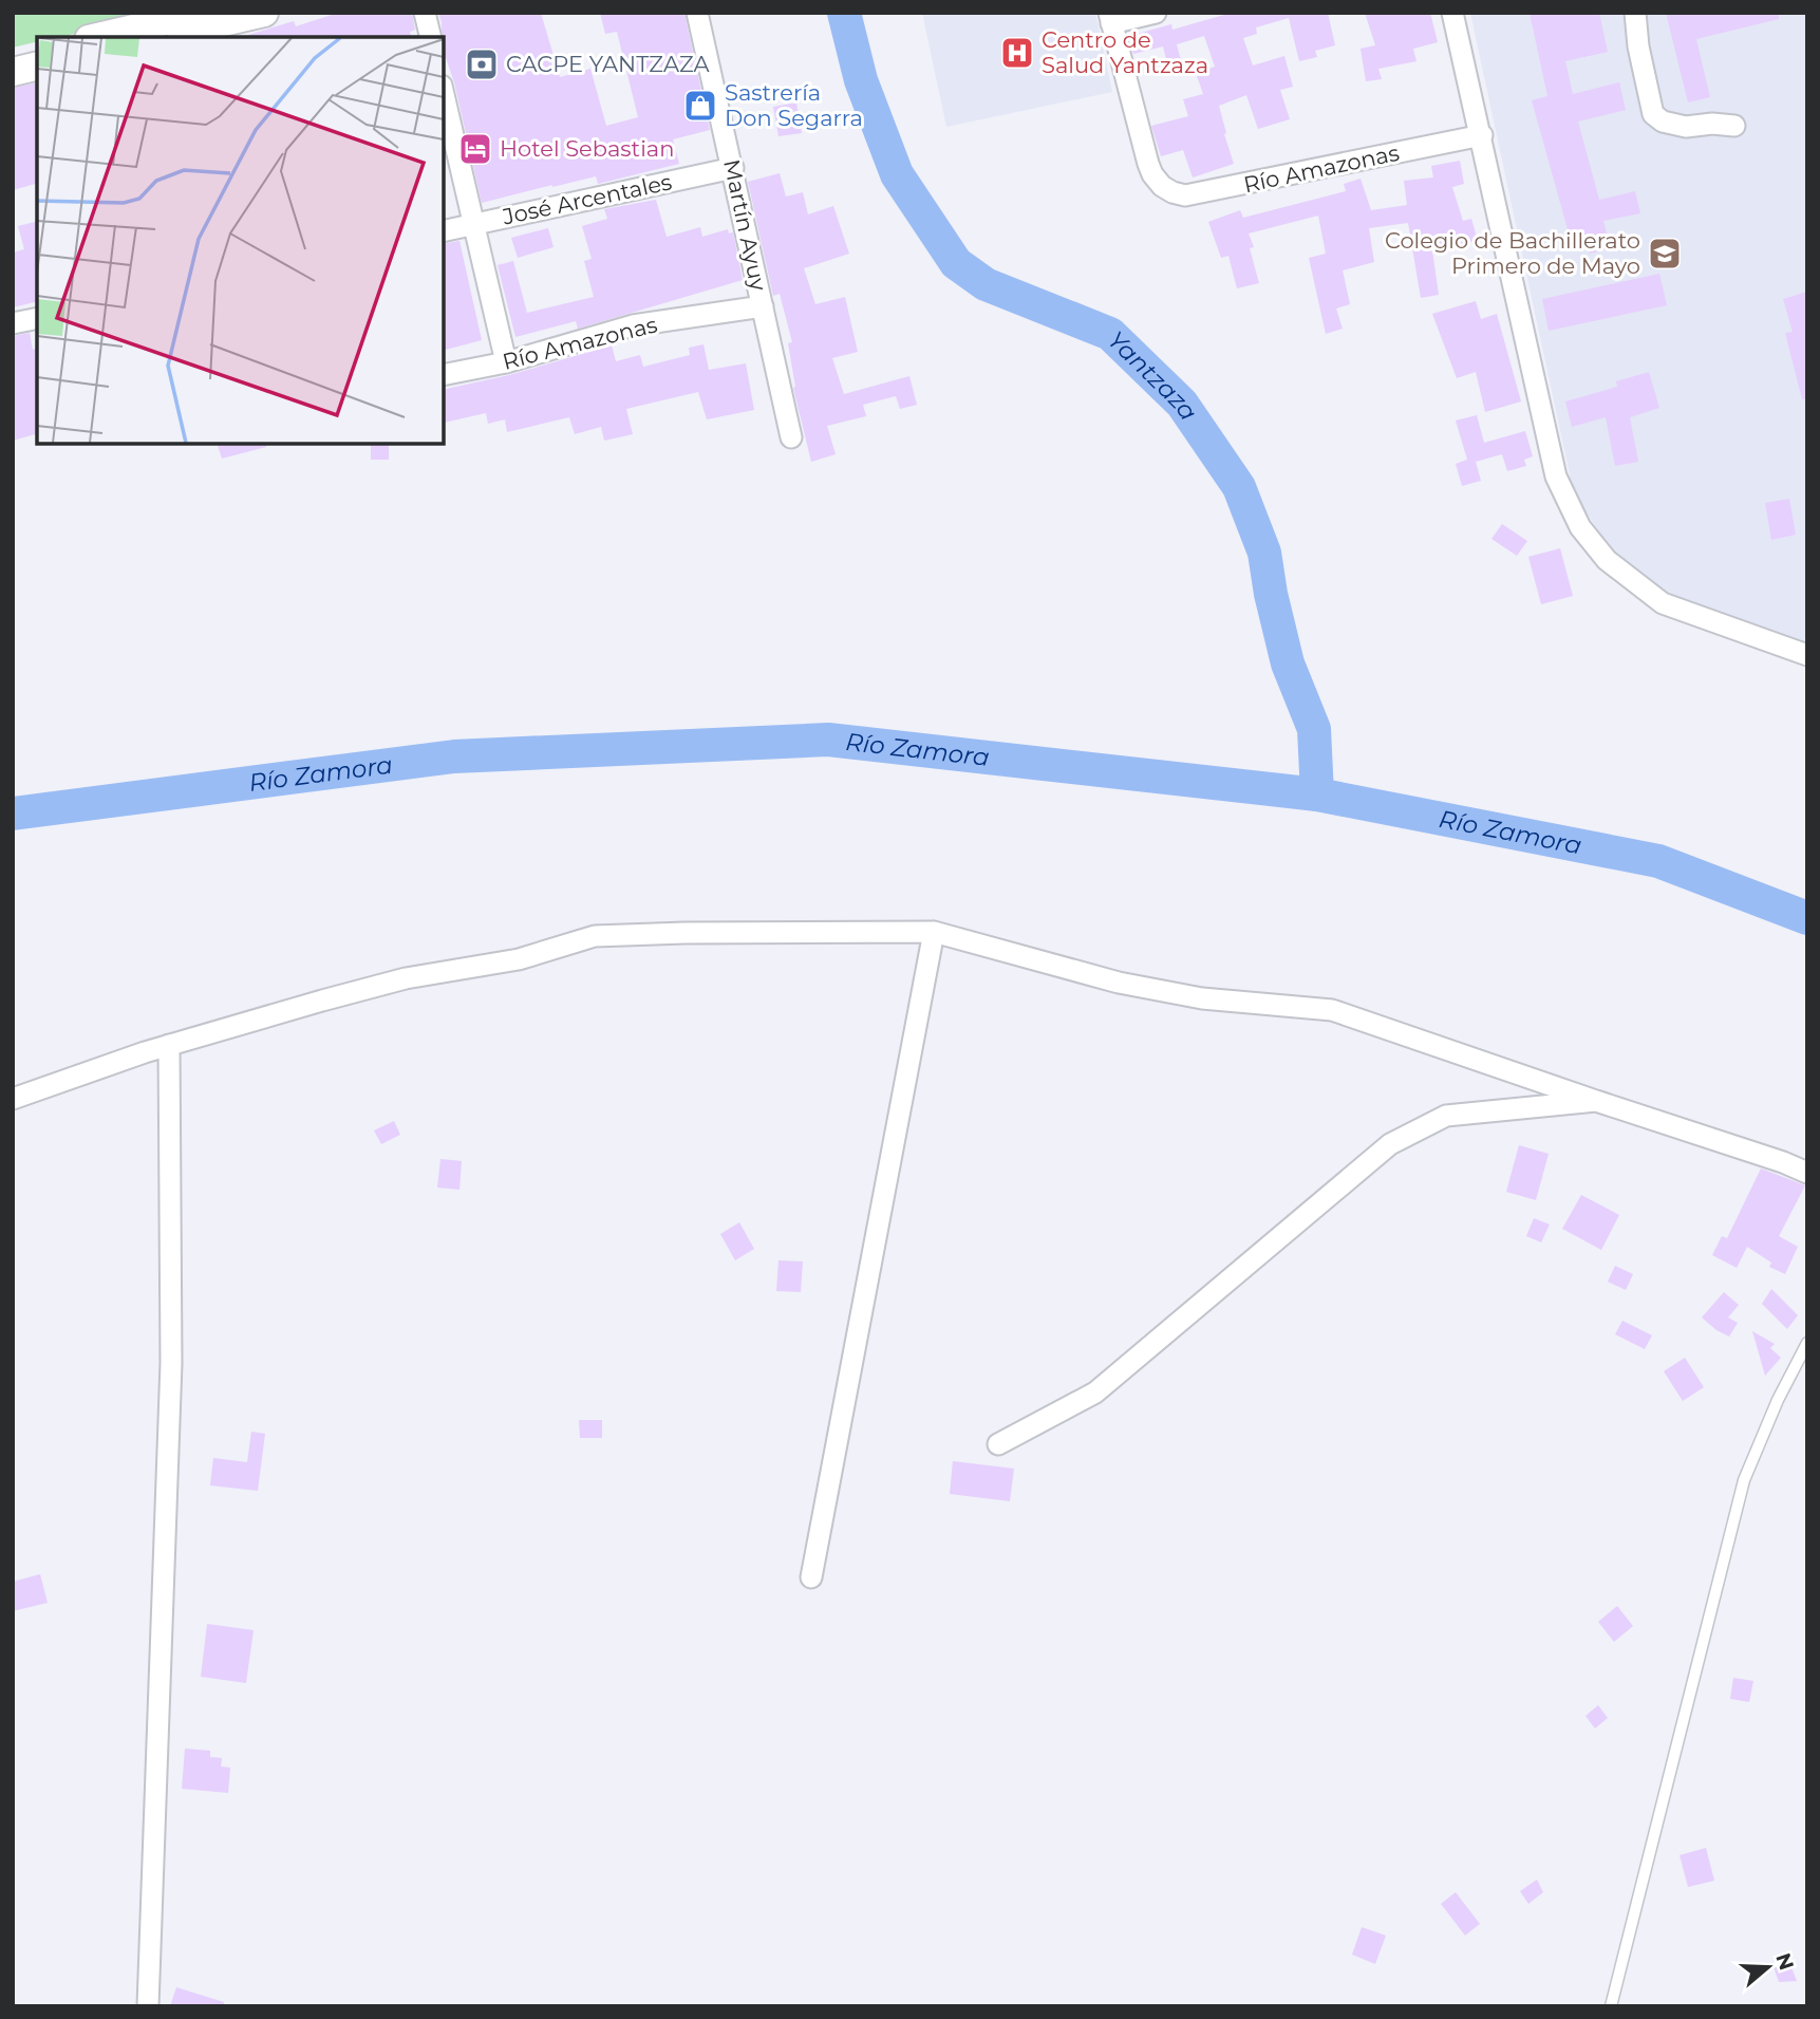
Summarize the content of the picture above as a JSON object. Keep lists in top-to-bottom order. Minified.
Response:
{"streets":{"street":["Río Amazonas","José Arcentales","Martín Ayuy"]},"crossings":[["Río Amazonas","Martín Ayuy"],["José Arcentales","Martín Ayuy"]],"water":["Yantzaza","Río Zamora"],"places":{"hospital":["Centro de Salud Yantzaza"],"bank":["CACPE YANTZAZA"],"shop":["Sastrería Don Segarra"],"hotel":["Hotel Sebastian"],"school or university":["Colegio de Bachillerato Primero de Mayo"]},"north":"right"}
